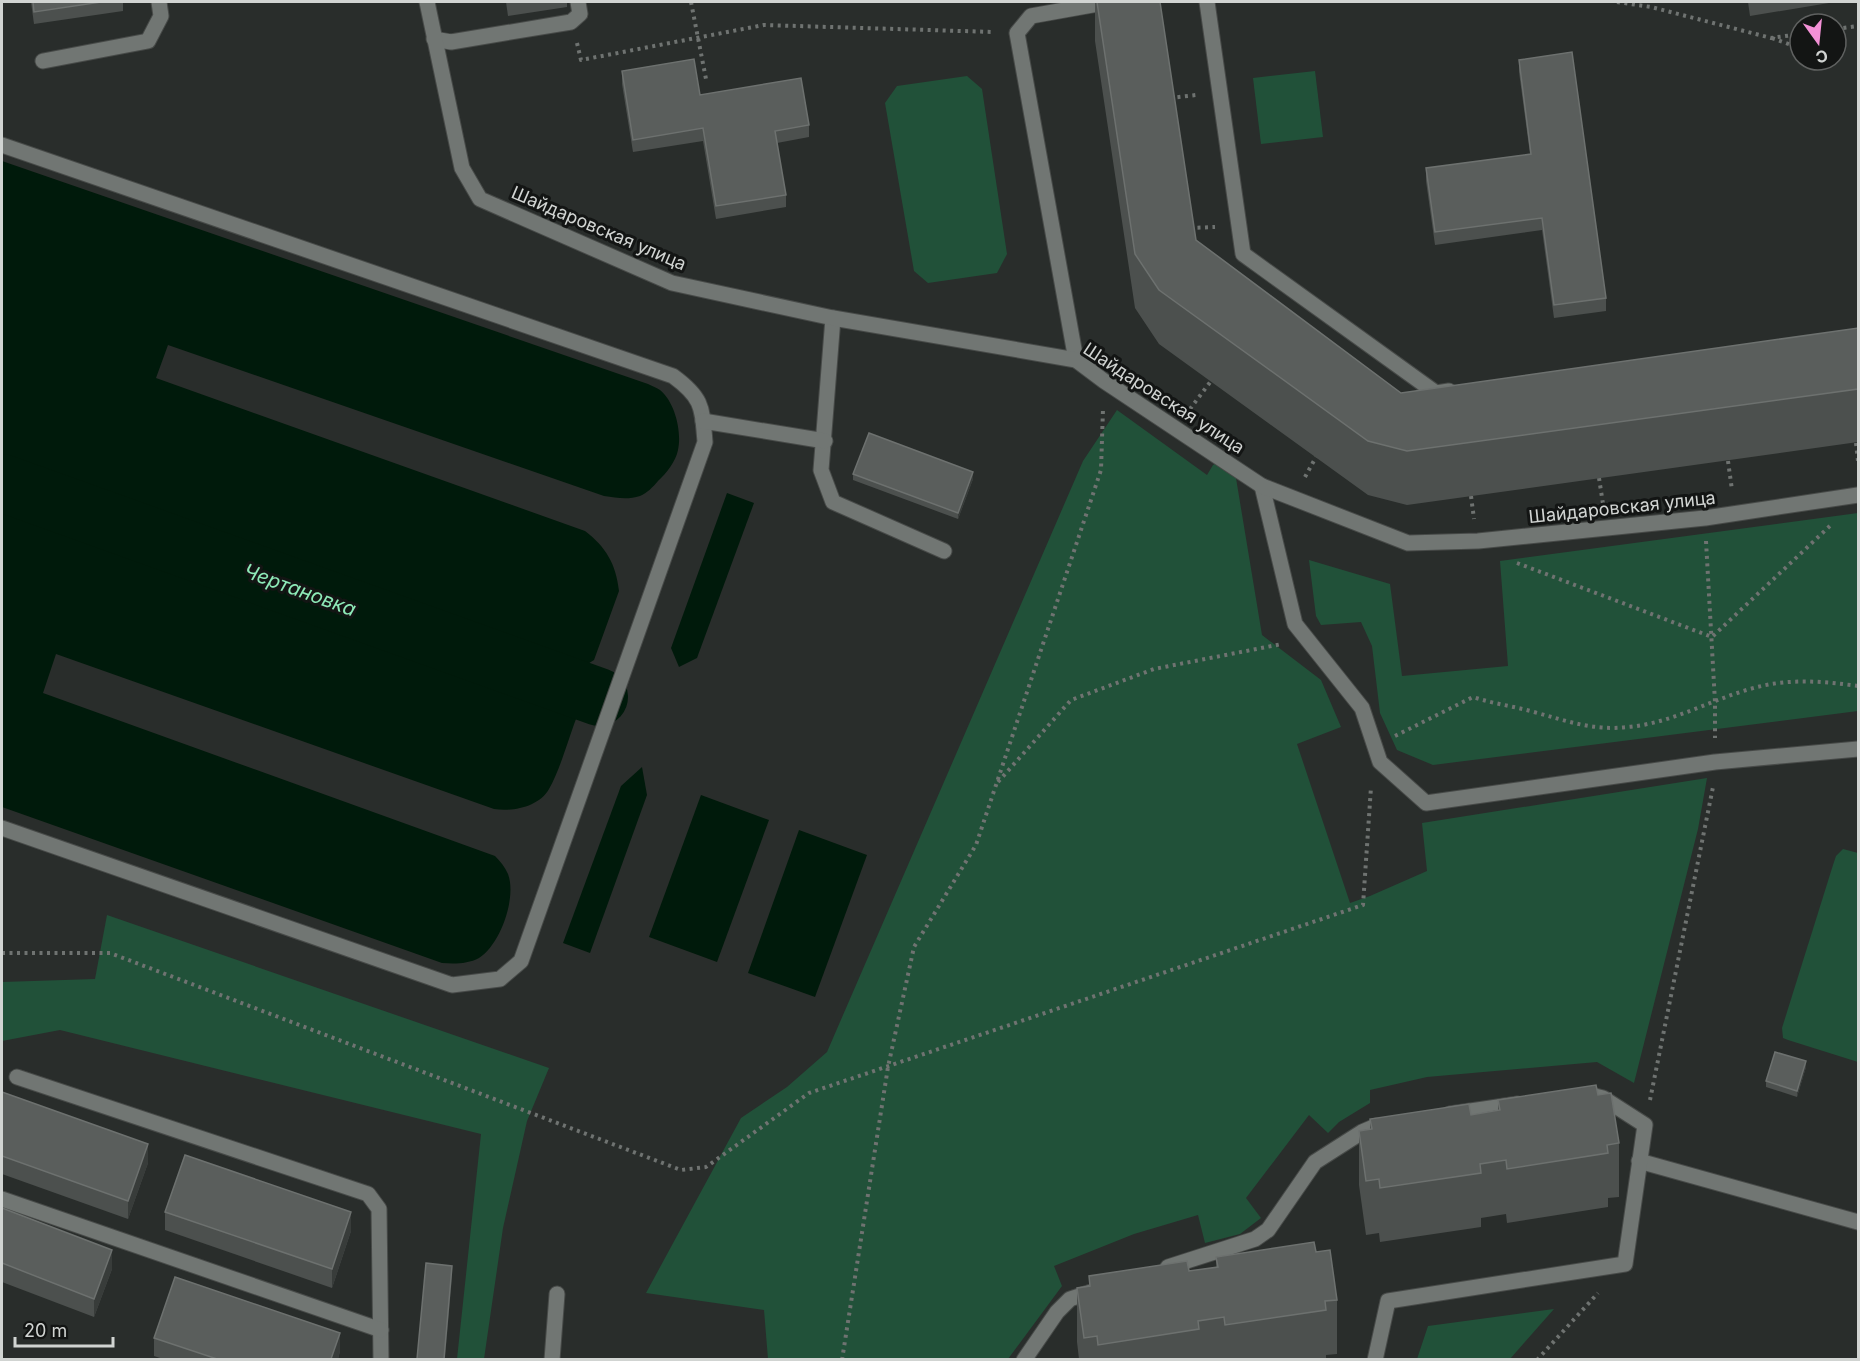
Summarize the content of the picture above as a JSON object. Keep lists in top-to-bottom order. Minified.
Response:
{"streets":{"street":["Шайдаровская улица"]},"water":["Чертановка"],"scale_bar":"20 m","north":"bottom"}
